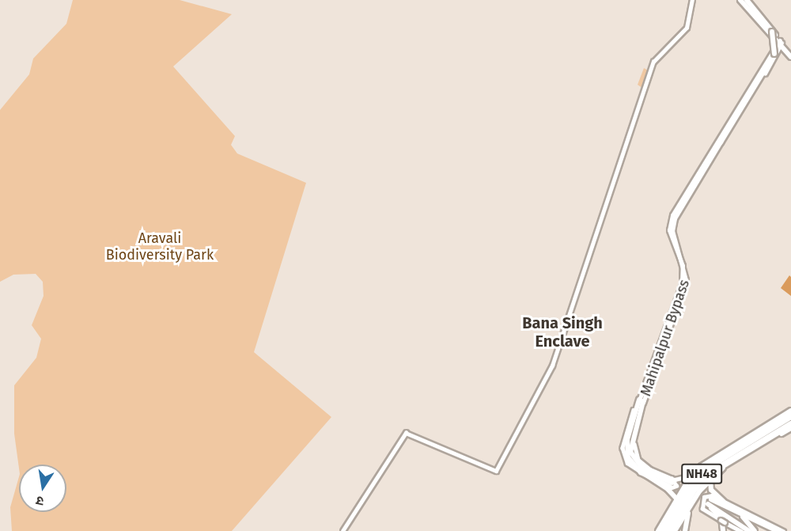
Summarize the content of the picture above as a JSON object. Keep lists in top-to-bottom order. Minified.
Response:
{"streets":{"highway":["NH48"],"street":["Mahipalpur Bypass"]},"districts":["Bana Singh Enclave"],"parks":["Aravali Biodiversity Park"],"north":"bottom"}
